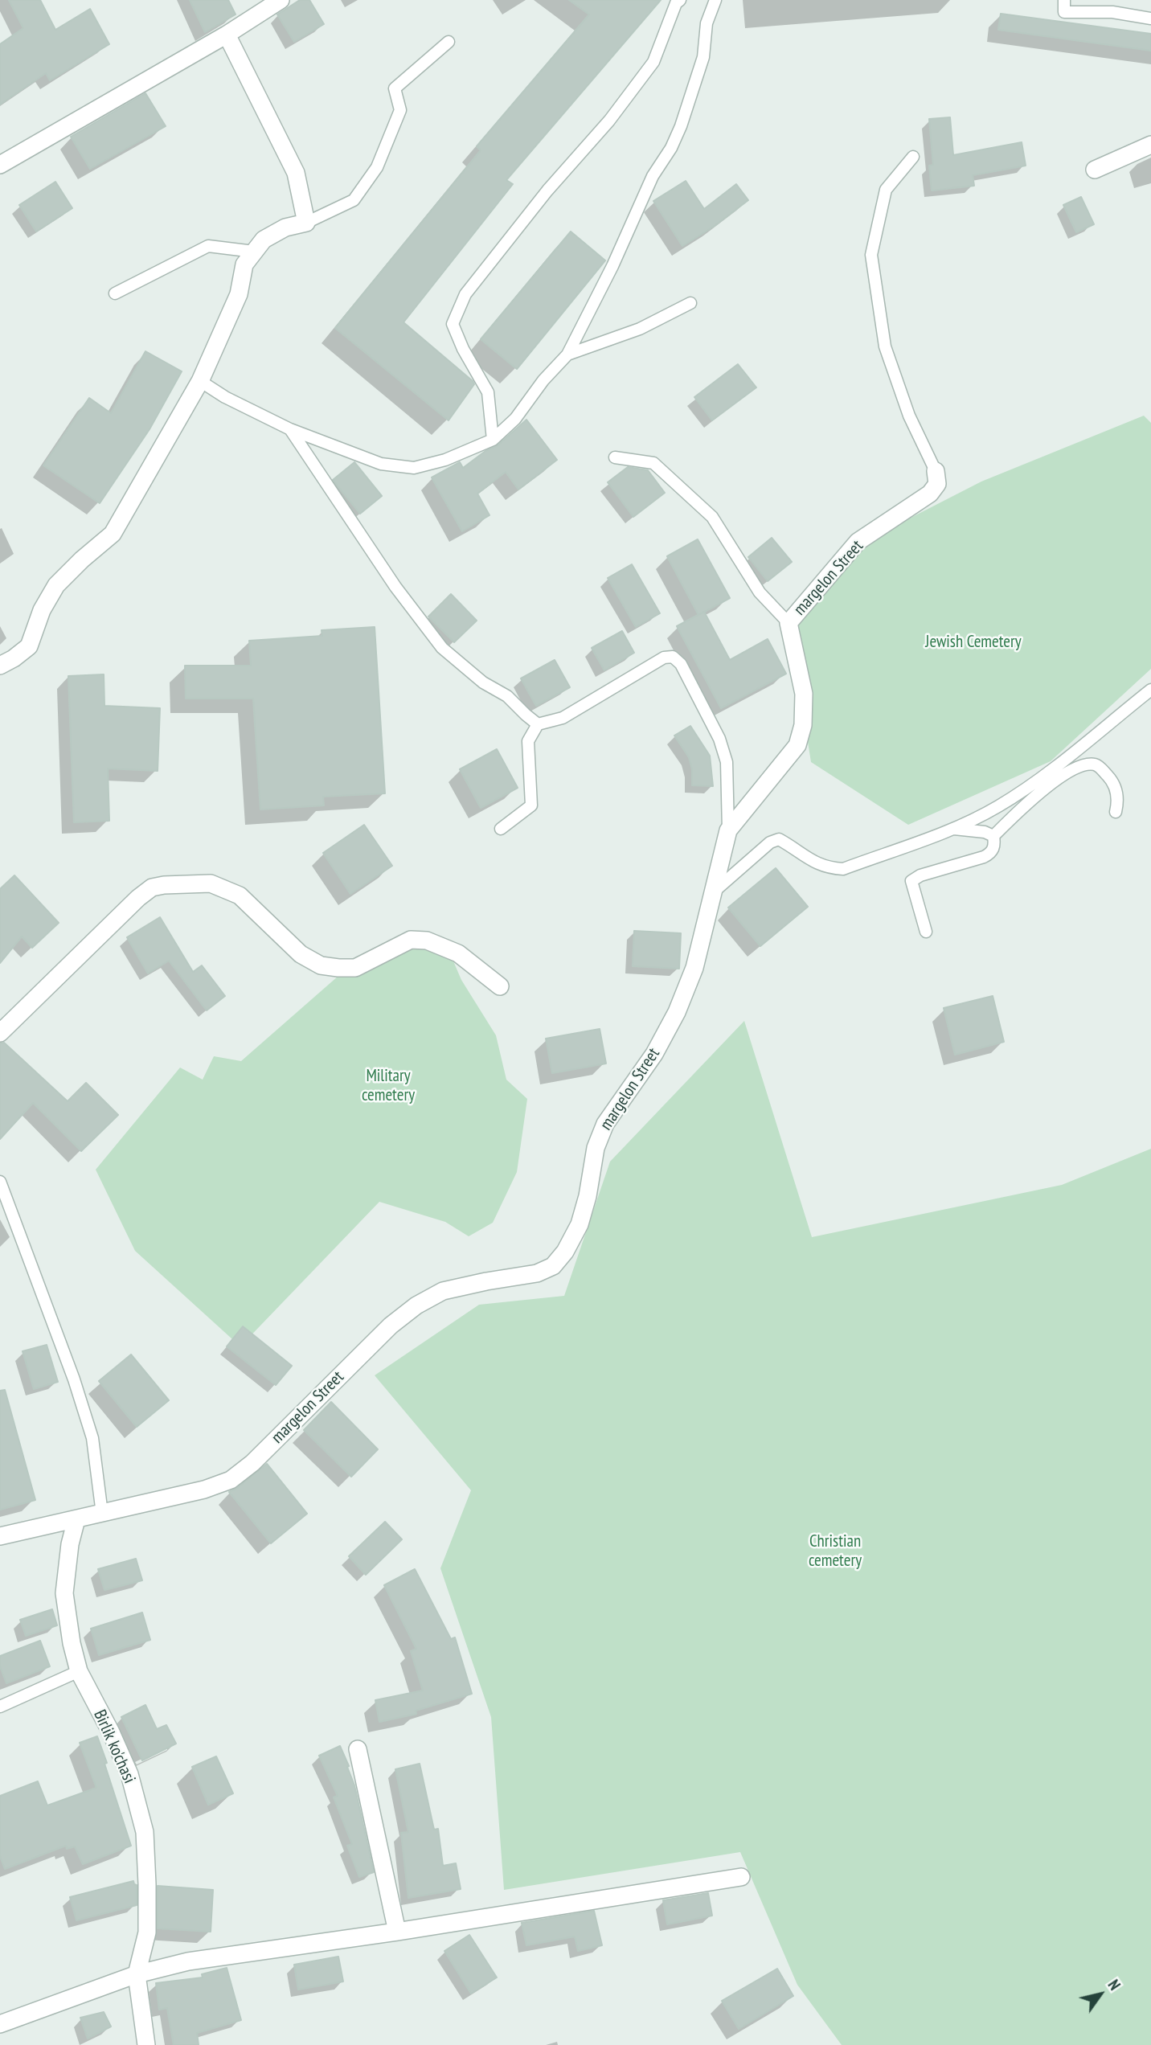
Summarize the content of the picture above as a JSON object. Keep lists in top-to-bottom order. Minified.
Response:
{"streets":{"street":["margelon Street","Birlik ko'chasi"]},"crossings":[["margelon Street","Birlik ko'chasi"]],"parks":["Jewish Cemetery","Military cemetery","Christian cemetery"],"north":"top right"}
